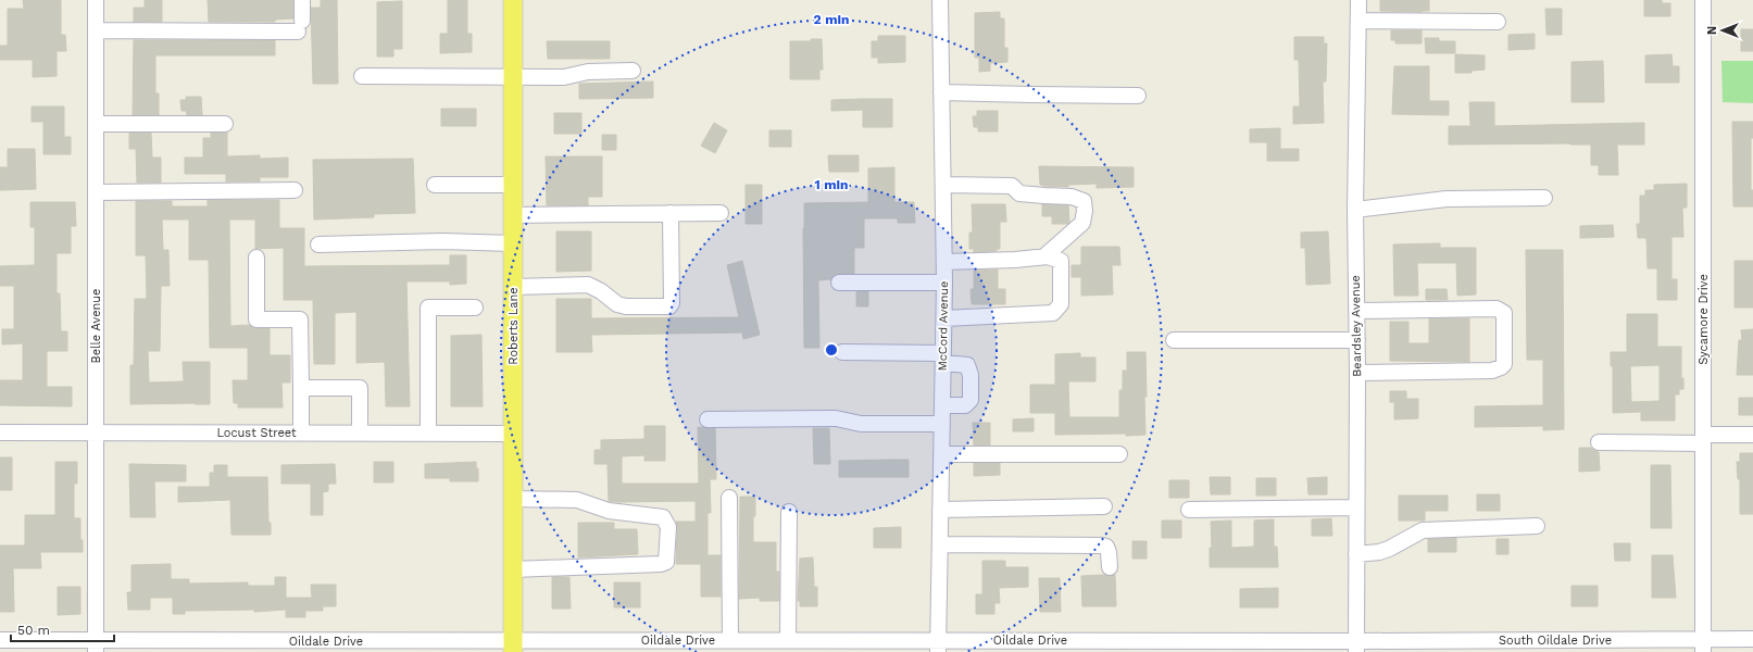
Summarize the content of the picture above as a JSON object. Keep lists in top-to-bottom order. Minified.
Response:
{"streets":{"main road":["Roberts Lane"],"street":["Sycamore Drive","Belle Avenue","McCord Avenue","Beardsley Avenue","Locust Street","Oildale Drive","South Oildale Drive"]},"crossings":[["Sycamore Drive","South Oildale Drive"],["Belle Avenue","Locust Street"],["Belle Avenue","Oildale Drive"],["Roberts Lane","Locust Street"],["Roberts Lane","Oildale Drive"],["McCord Avenue","Oildale Drive"],["Beardsley Avenue","Oildale Drive"],["Beardsley Avenue","South Oildale Drive"],["Oildale Drive","South Oildale Drive"]],"scale_bar":"50 m","north":"left","rings":["2 min","1 min"]}
